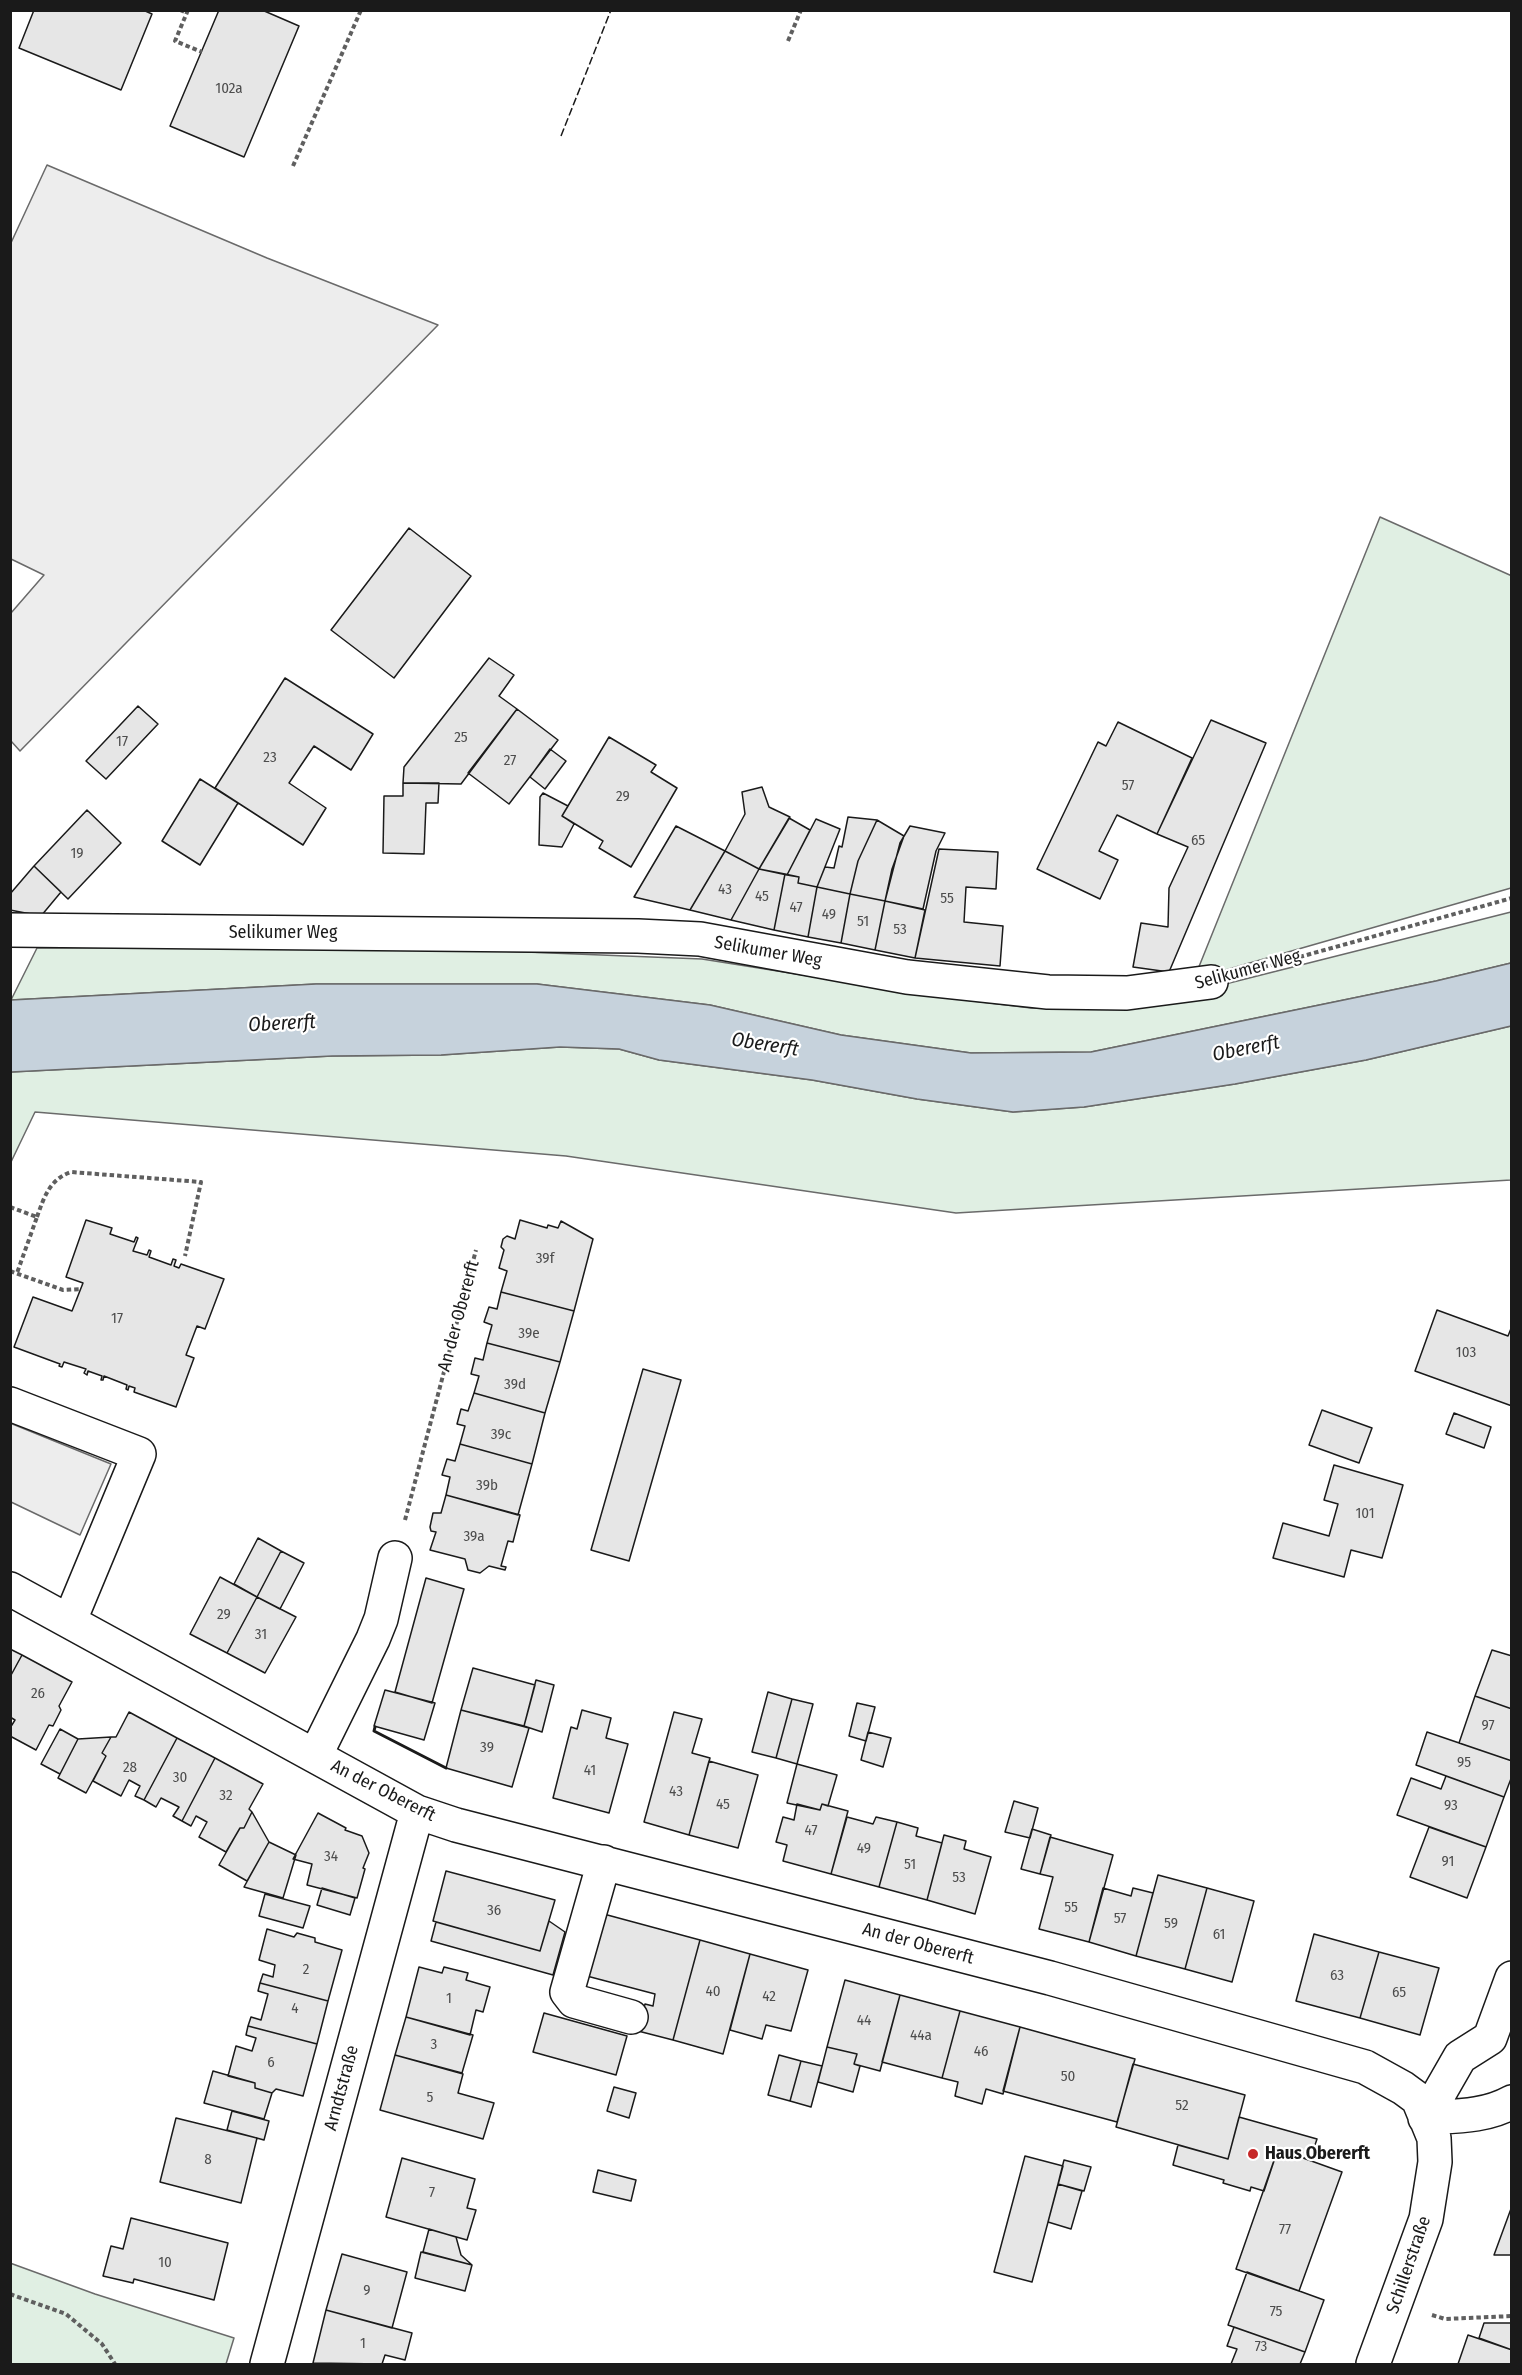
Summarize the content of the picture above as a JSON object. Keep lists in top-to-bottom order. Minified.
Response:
{"streets":{"street":["Selikumer Weg","An der Obererft","Arndtstraße","Schillerstraße"]},"crossings":[["An der Obererft","Arndtstraße"],["An der Obererft","Schillerstraße"]],"water":["Obererft"],"places":["Haus Obererft"],"house_numbers":["102a","25","17","23","27","57","29","65","19","43","45","55","47","49","51","53","39f","17","39e","103","39d","39c","39b","101","39a","29","31","26","97","39","95","28","41","30","43","32","45","93","47","49","34","91","51","53","55","36","57","59","61","2","63","40","65","42","1","4","44","44a","3","46","6","50","5","52","8","7","77","10","9","75","1","73"]}
